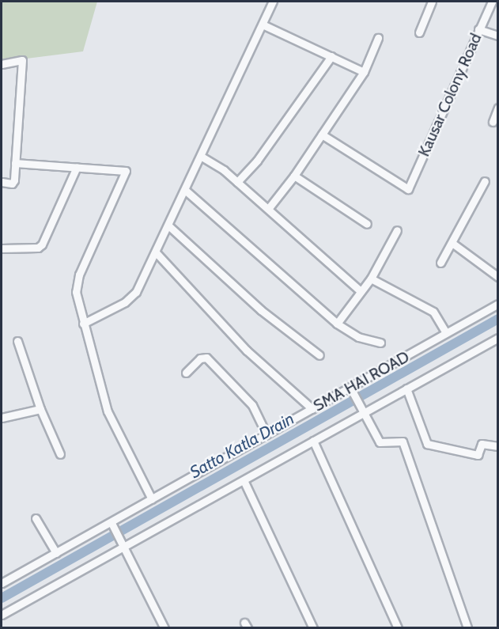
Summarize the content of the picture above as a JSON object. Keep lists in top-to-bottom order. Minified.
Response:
{"streets":{"street":["Kausar Colony Road","SMA HAI ROAD"]},"water":["Satto Katla Drain"]}
